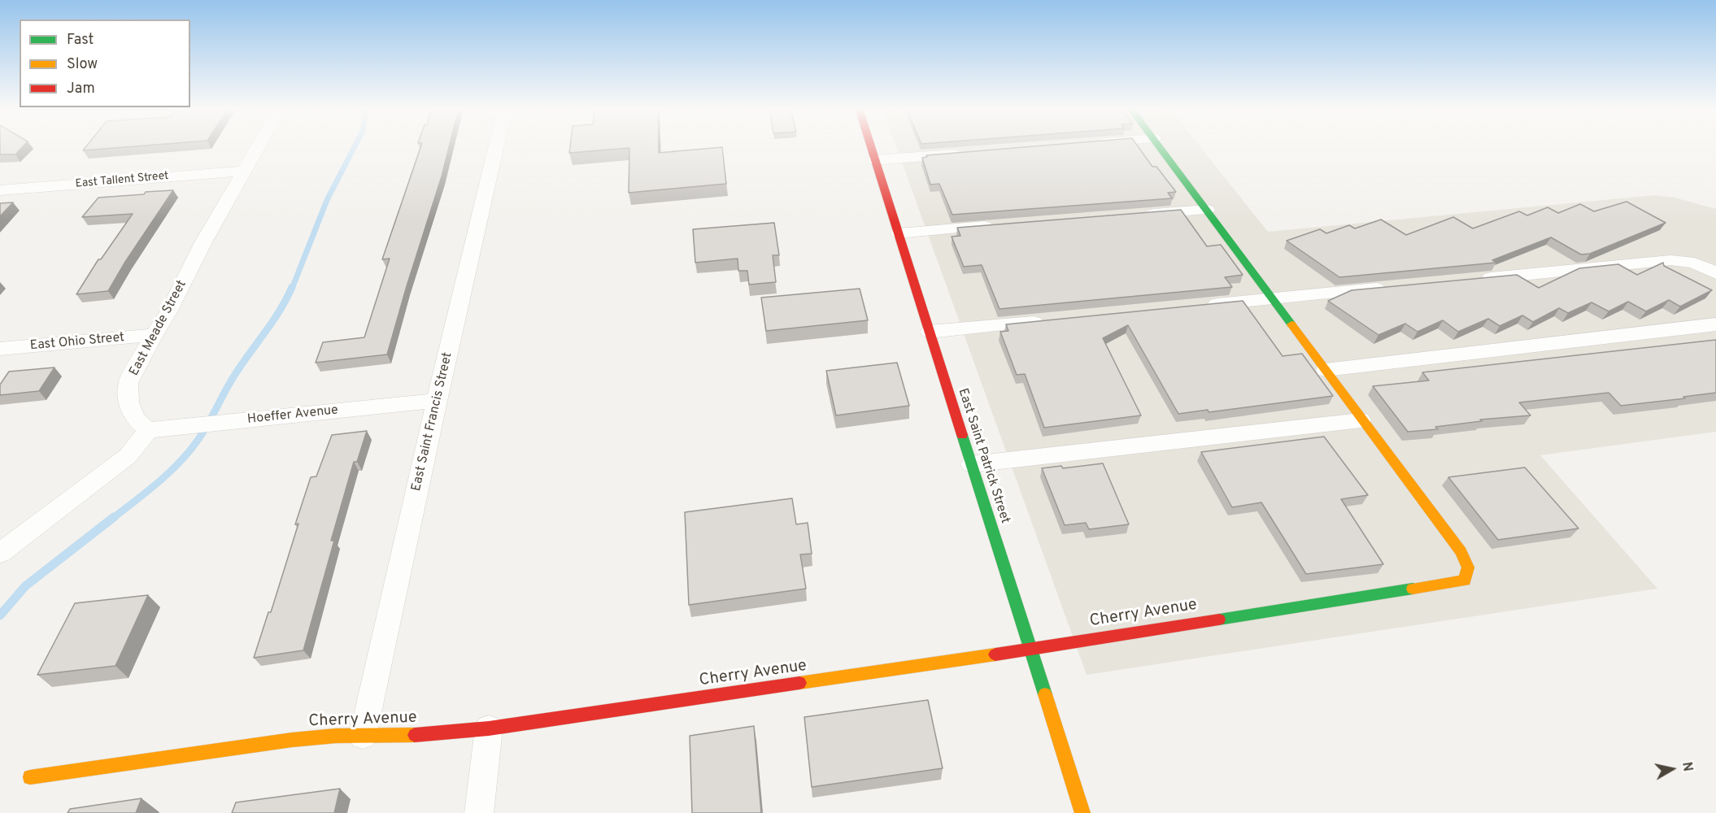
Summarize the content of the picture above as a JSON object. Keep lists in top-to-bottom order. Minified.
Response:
{"streets":{"street":["East Tallent Street","East Meade Street","East Ohio Street","Hoeffer Avenue","East Saint Francis Street","East Saint Patrick Street","Cherry Avenue"]},"crossings":[["East Tallent Street","East Meade Street"],["East Meade Street","East Ohio Street"],["East Meade Street","Hoeffer Avenue"],["Hoeffer Avenue","East Saint Francis Street"],["East Saint Francis Street","Cherry Avenue"],["East Saint Patrick Street","Cherry Avenue"]],"legend":["Fast","Slow","Jam"],"north":"right"}
